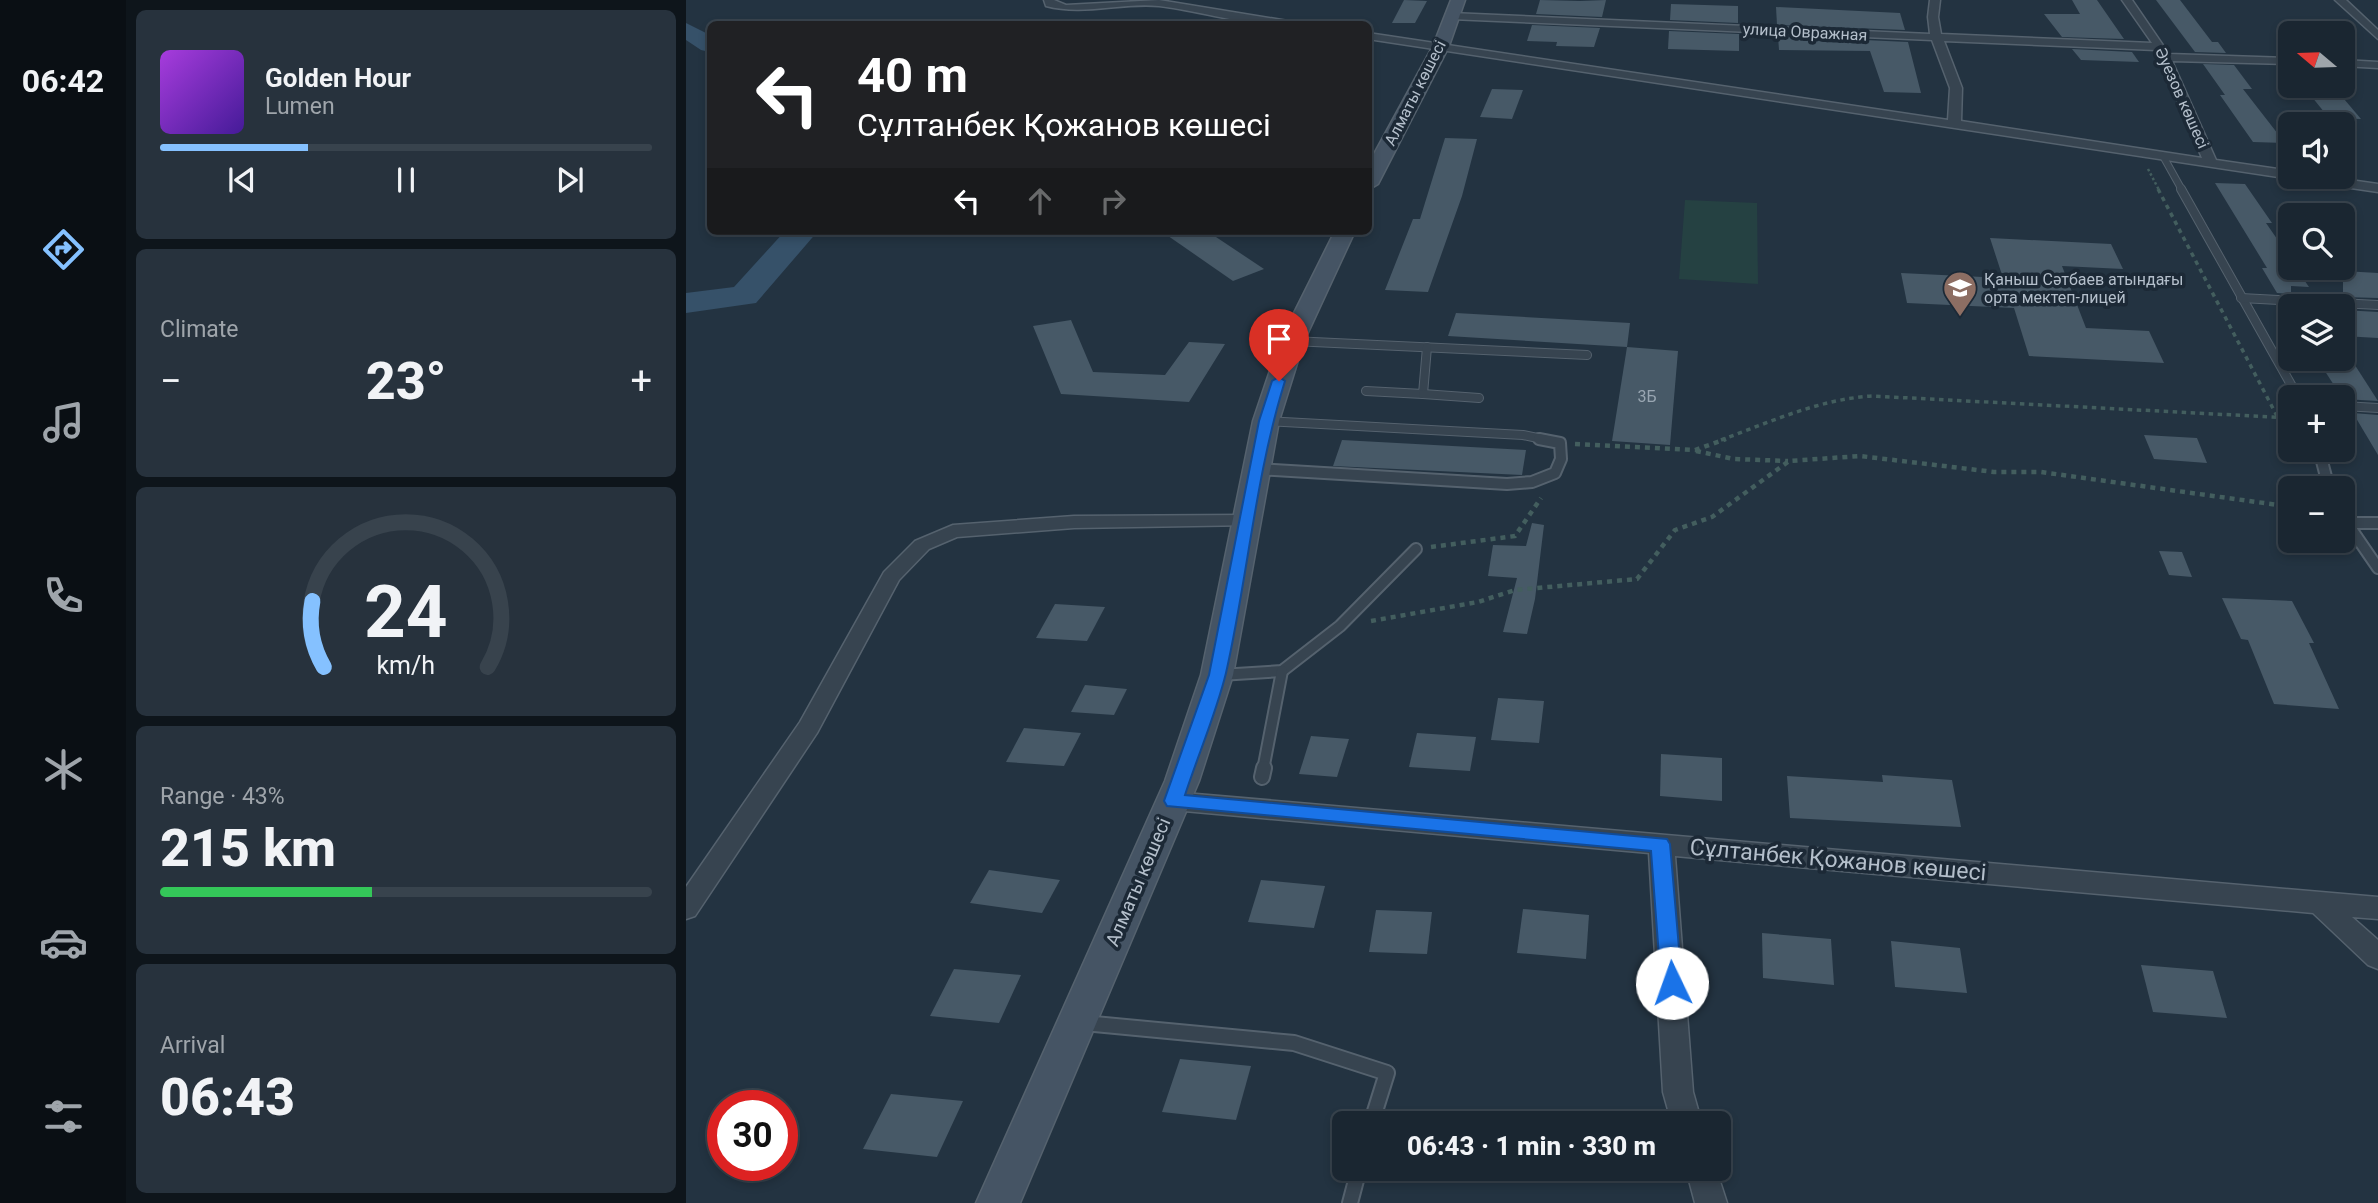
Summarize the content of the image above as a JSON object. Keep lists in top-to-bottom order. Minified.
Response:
{"streets":{"street":["улица Овражная","Алматы көшесі","Әуезов көшесі","Сұлтанбек Қожанов көшесі"]},"crossings":[["улица Овражная","Алматы көшесі"],["улица Овражная","Әуезов көшесі"],["Алматы көшесі","Сұлтанбек Қожанов көшесі"]],"places":{"school or university":["Қаныш Сәтбаев атындағы орта мектеп-лицей"]},"house_numbers":["3Б"],"north":"left","page":{"tabs":"06:42","map_buttons":["+","−"],"turn":["40 m","Сұлтанбек Қожанов көшесі"],"song":["Golden Hour","Lumen"],"tile":["Climate",["Range · 43%","215 km"],["Arrival","06:43"]],"heat":["−","23°","+"],"limit":"30","trip":"06:43 · 1 min · 330 m","gauge":["24","km/h"]}}
